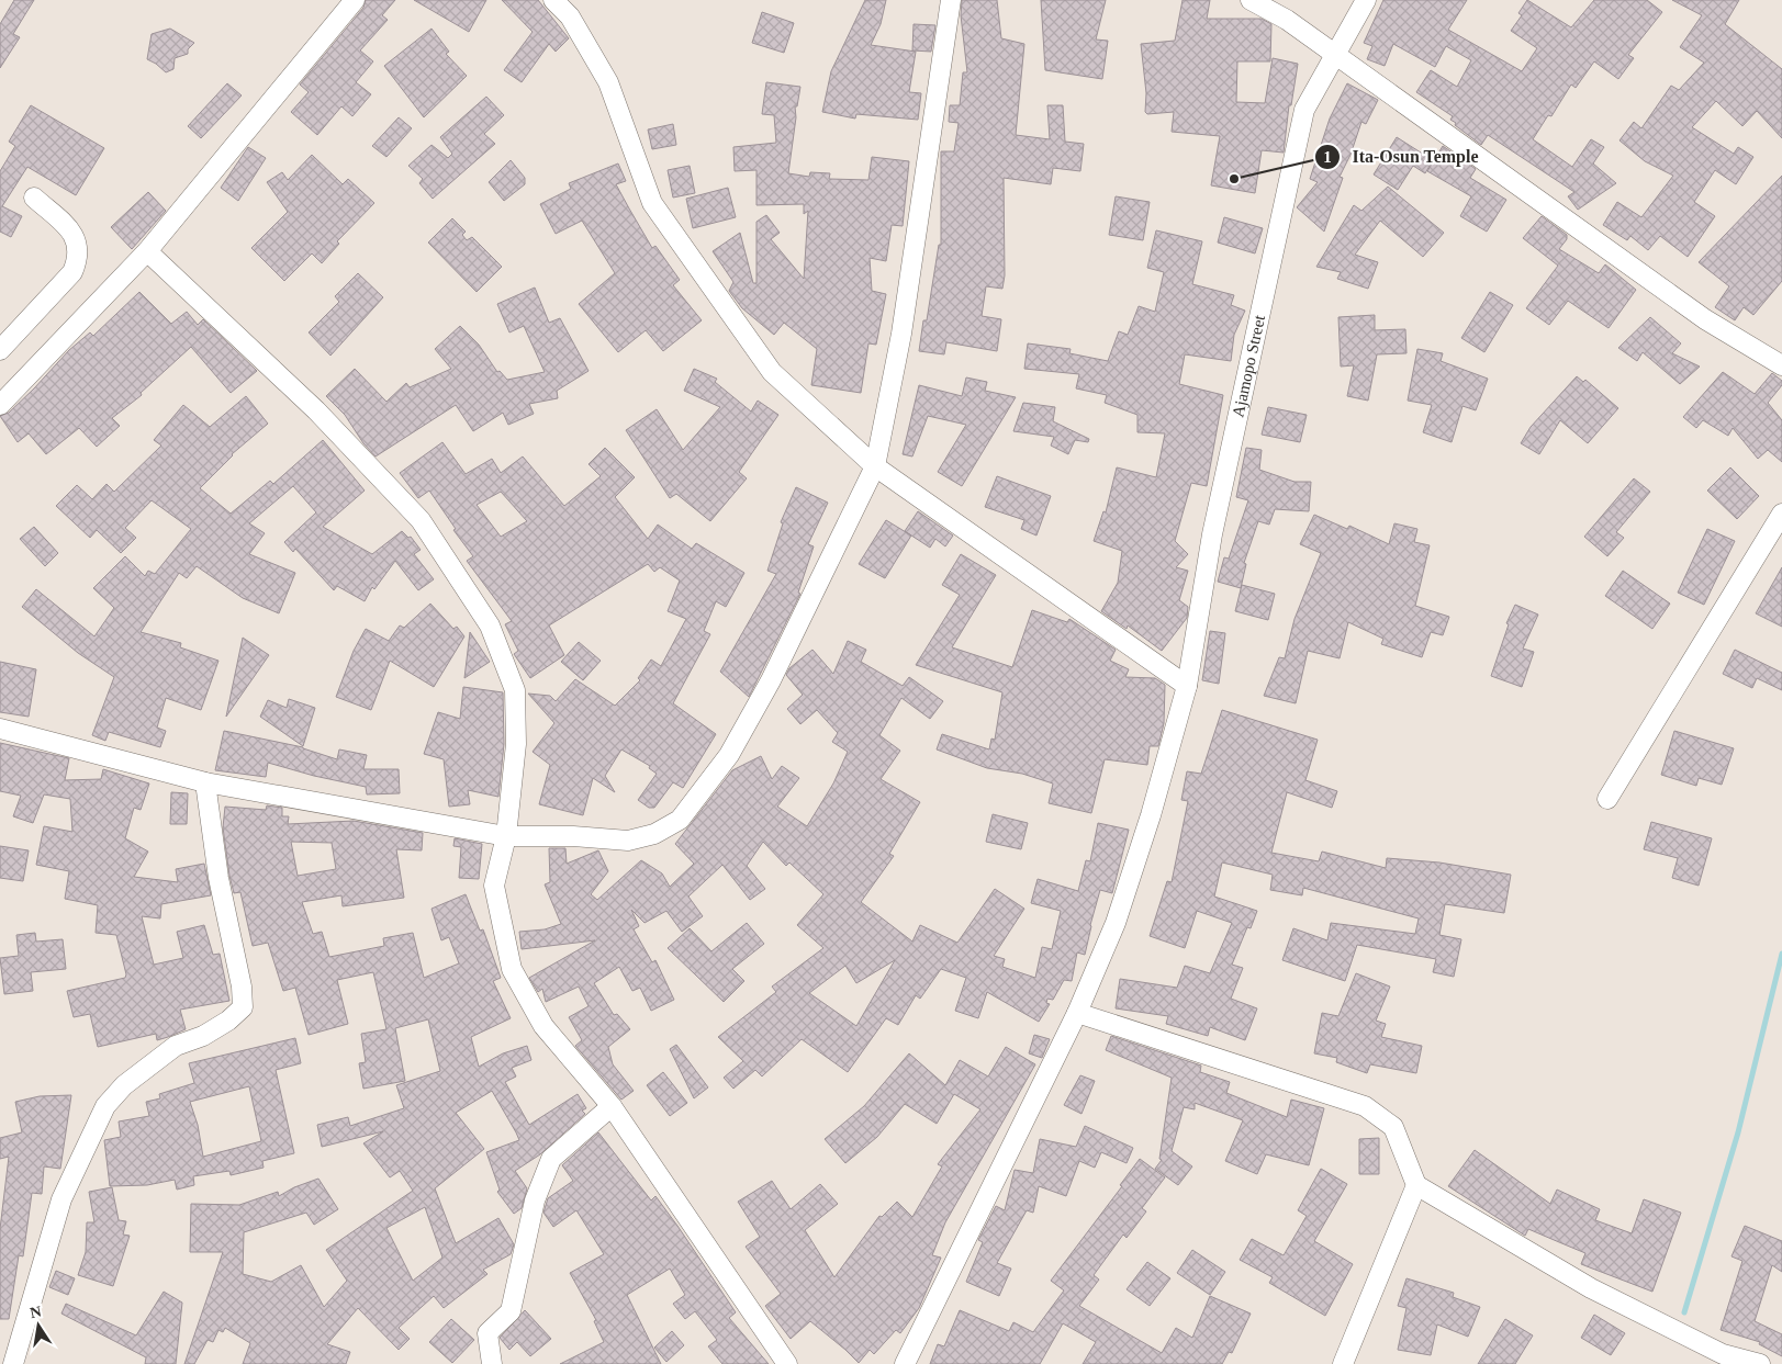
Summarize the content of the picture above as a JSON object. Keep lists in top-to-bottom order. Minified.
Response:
{"streets":{"street":["Ajamopo Street"]},"places":["Ita-Osun Temple"],"north":"top"}
